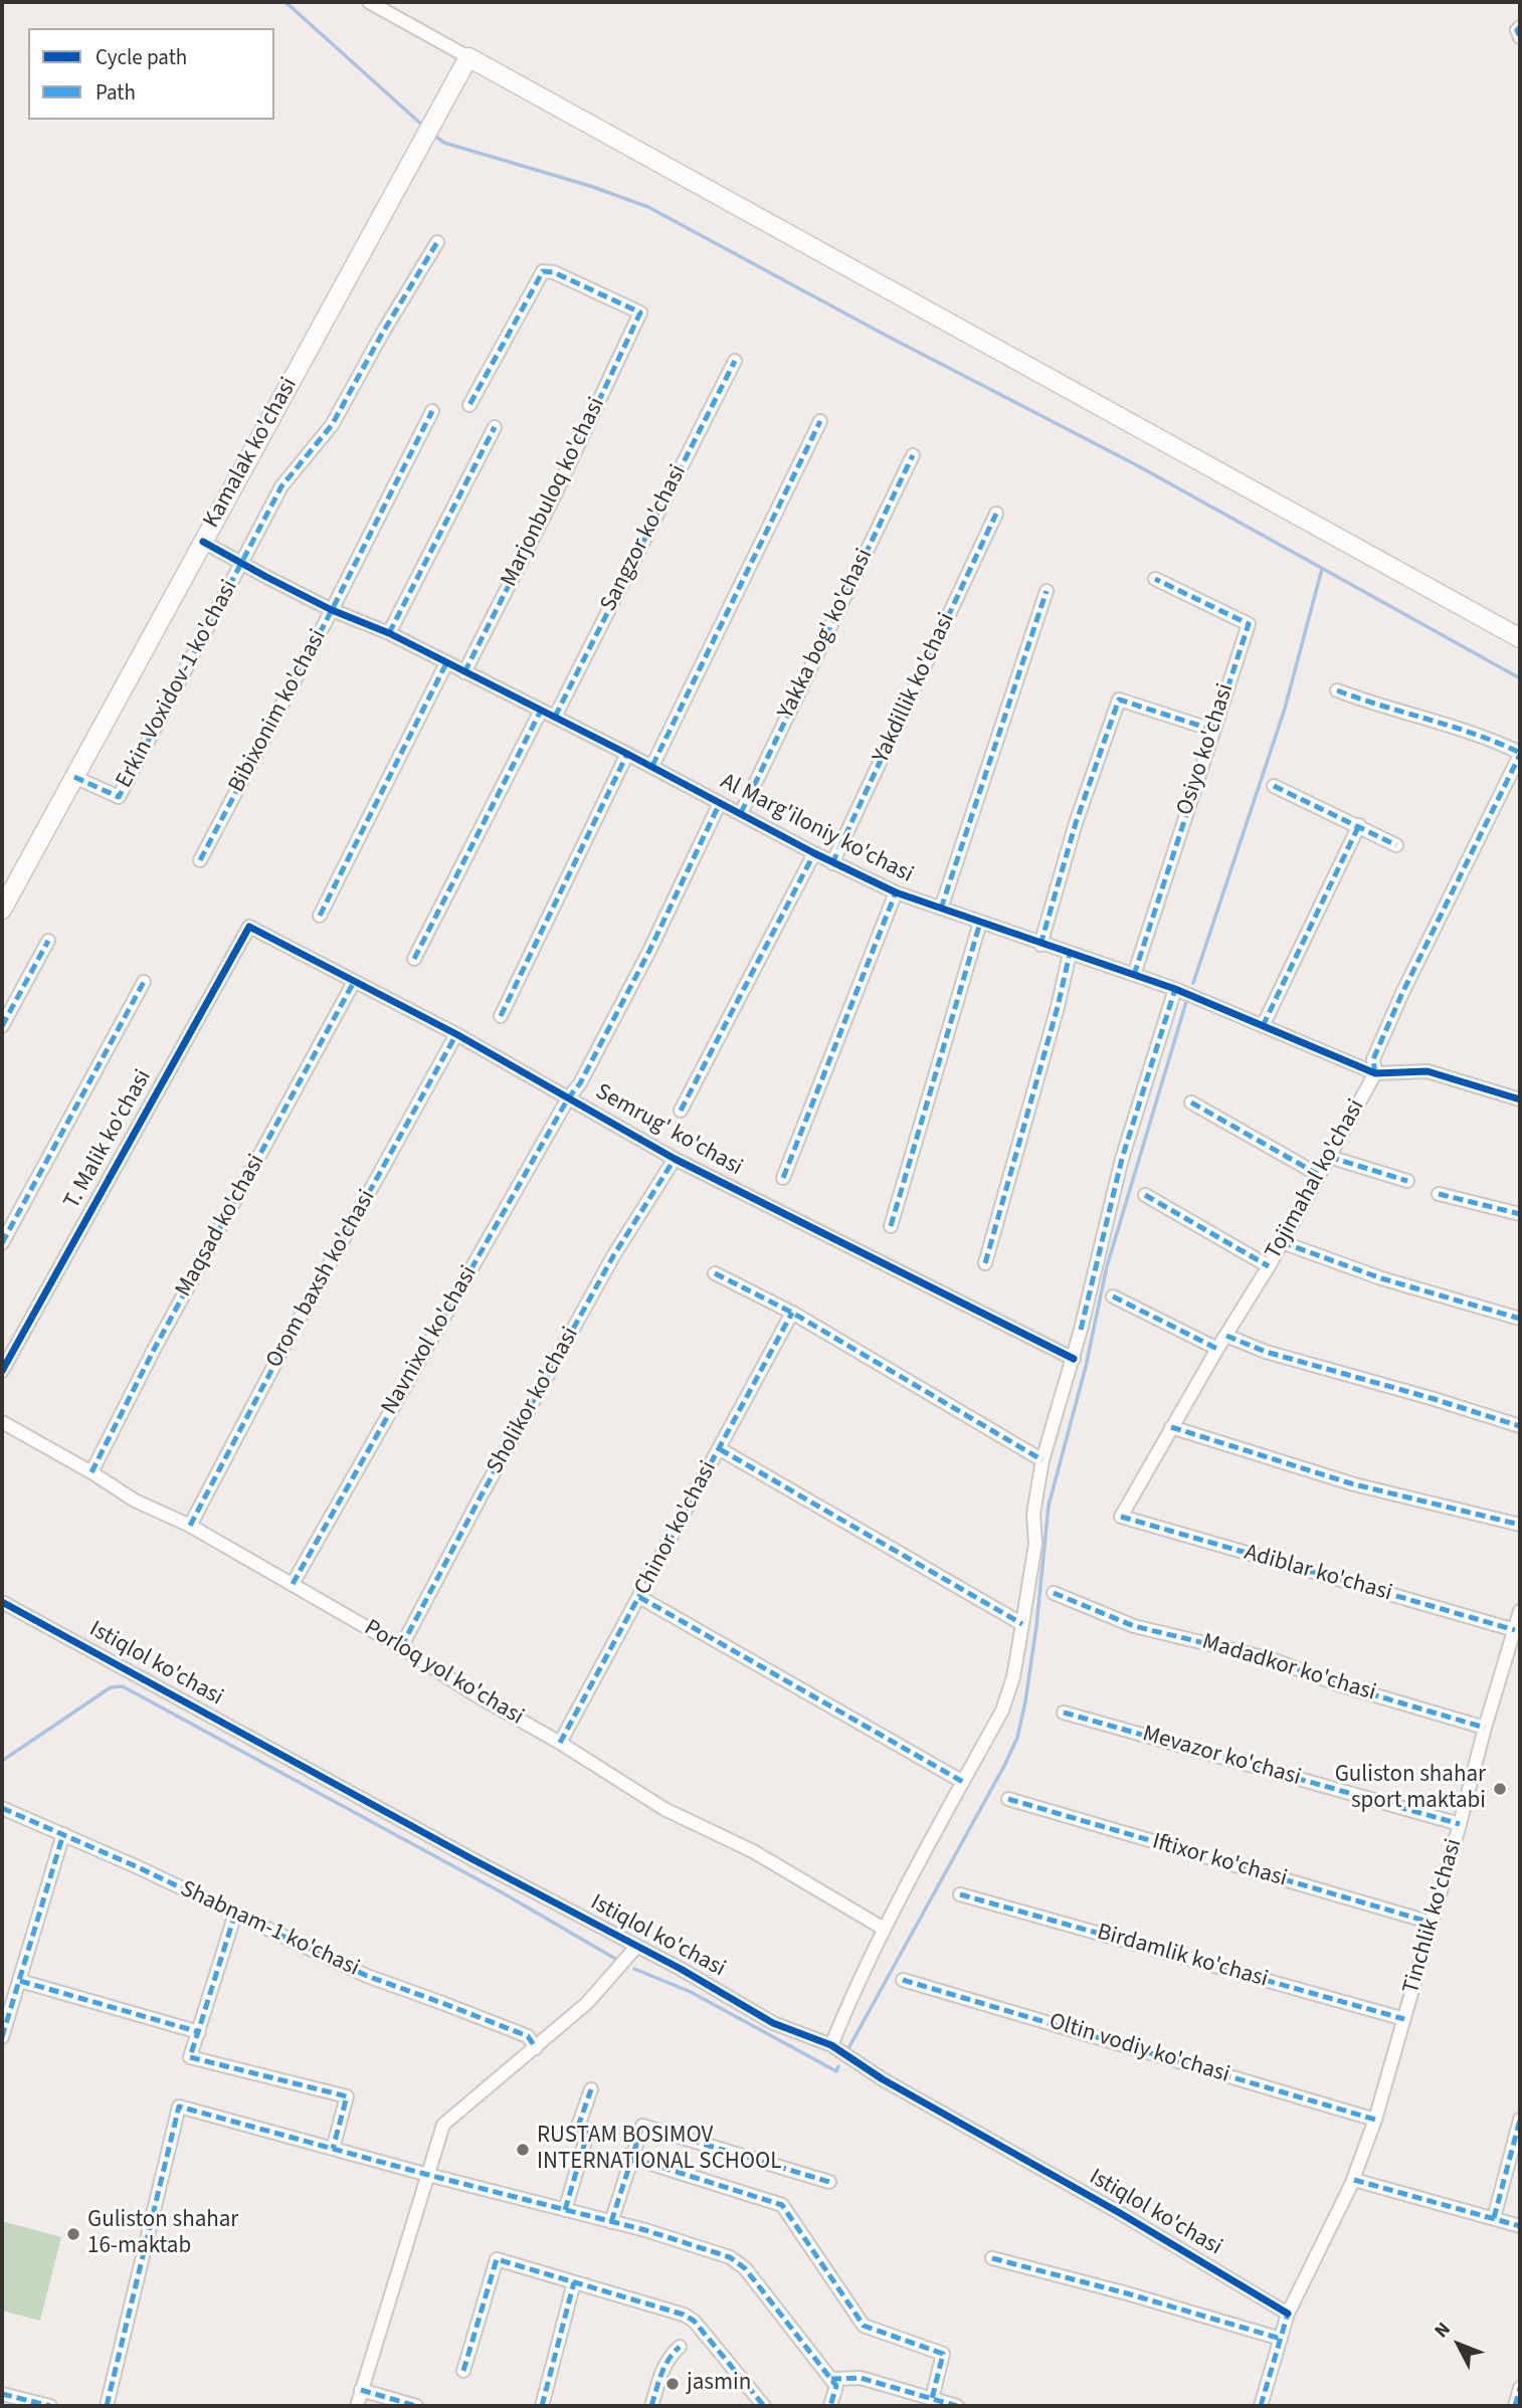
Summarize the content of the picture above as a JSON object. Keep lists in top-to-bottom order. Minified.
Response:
{"streets":{"main road":["Kamalak ko'chasi"],"street":["Marjonbuloq ko'chasi","Sangzor ko'chasi","Yakka bog' ko'chasi","Erkin Voxidov-1 ko'chasi","Yakdillik ko'chasi","Bibixonim ko'chasi","Osiyo ko'chasi","Al Marg'iloniy ko'chasi","Semrug' ko'chasi","T. Malik ko'chasi","Tojimahal ko'chasi","Maqsad ko'chasi","Orom baxsh ko'chasi","Navnixol ko'chasi","Sholikor ko'chasi","Chinor ko'chasi","Adiblar ko'chasi","Istiqlol ko'chasi","Madadkor ko'chasi","Porloq yol ko'chasi","Mevazor ko'chasi","Iftixor ko'chasi","Tinchlik ko'chasi","Shabnam-1 ko'chasi","Birdamlik ko'chasi","Oltin vodiy ko'chasi"]},"crossings":[["Kamalak ko'chasi","Erkin Voxidov-1 ko'chasi"],["Kamalak ko'chasi","Al Marg'iloniy ko'chasi"],["Marjonbuloq ko'chasi","Al Marg'iloniy ko'chasi"],["Sangzor ko'chasi","Al Marg'iloniy ko'chasi"],["Yakka bog' ko'chasi","Al Marg'iloniy ko'chasi"],["Erkin Voxidov-1 ko'chasi","Al Marg'iloniy ko'chasi"],["Yakdillik ko'chasi","Al Marg'iloniy ko'chasi"],["Bibixonim ko'chasi","Al Marg'iloniy ko'chasi"],["Osiyo ko'chasi","Al Marg'iloniy ko'chasi"],["Al Marg'iloniy ko'chasi","Tojimahal ko'chasi"],["Semrug' ko'chasi","T. Malik ko'chasi"],["Semrug' ko'chasi","Maqsad ko'chasi"],["Semrug' ko'chasi","Orom baxsh ko'chasi"],["Semrug' ko'chasi","Navnixol ko'chasi"],["Semrug' ko'chasi","Sholikor ko'chasi"],["Tojimahal ko'chasi","Adiblar ko'chasi"],["Maqsad ko'chasi","Porloq yol ko'chasi"],["Orom baxsh ko'chasi","Porloq yol ko'chasi"],["Navnixol ko'chasi","Porloq yol ko'chasi"],["Sholikor ko'chasi","Porloq yol ko'chasi"],["Chinor ko'chasi","Porloq yol ko'chasi"],["Adiblar ko'chasi","Tinchlik ko'chasi"],["Istiqlol ko'chasi","Tinchlik ko'chasi"],["Madadkor ko'chasi","Tinchlik ko'chasi"],["Mevazor ko'chasi","Tinchlik ko'chasi"],["Iftixor ko'chasi","Tinchlik ko'chasi"],["Tinchlik ko'chasi","Birdamlik ko'chasi"],["Tinchlik ko'chasi","Oltin vodiy ko'chasi"]],"places":["Guliston shahar sport maktabi","RUSTAM BOSIMOV INTERNATIONAL SCHOOL","Guliston shahar 16-maktab","jasmin"],"legend":["Cycle path","Path"],"north":"top left"}
